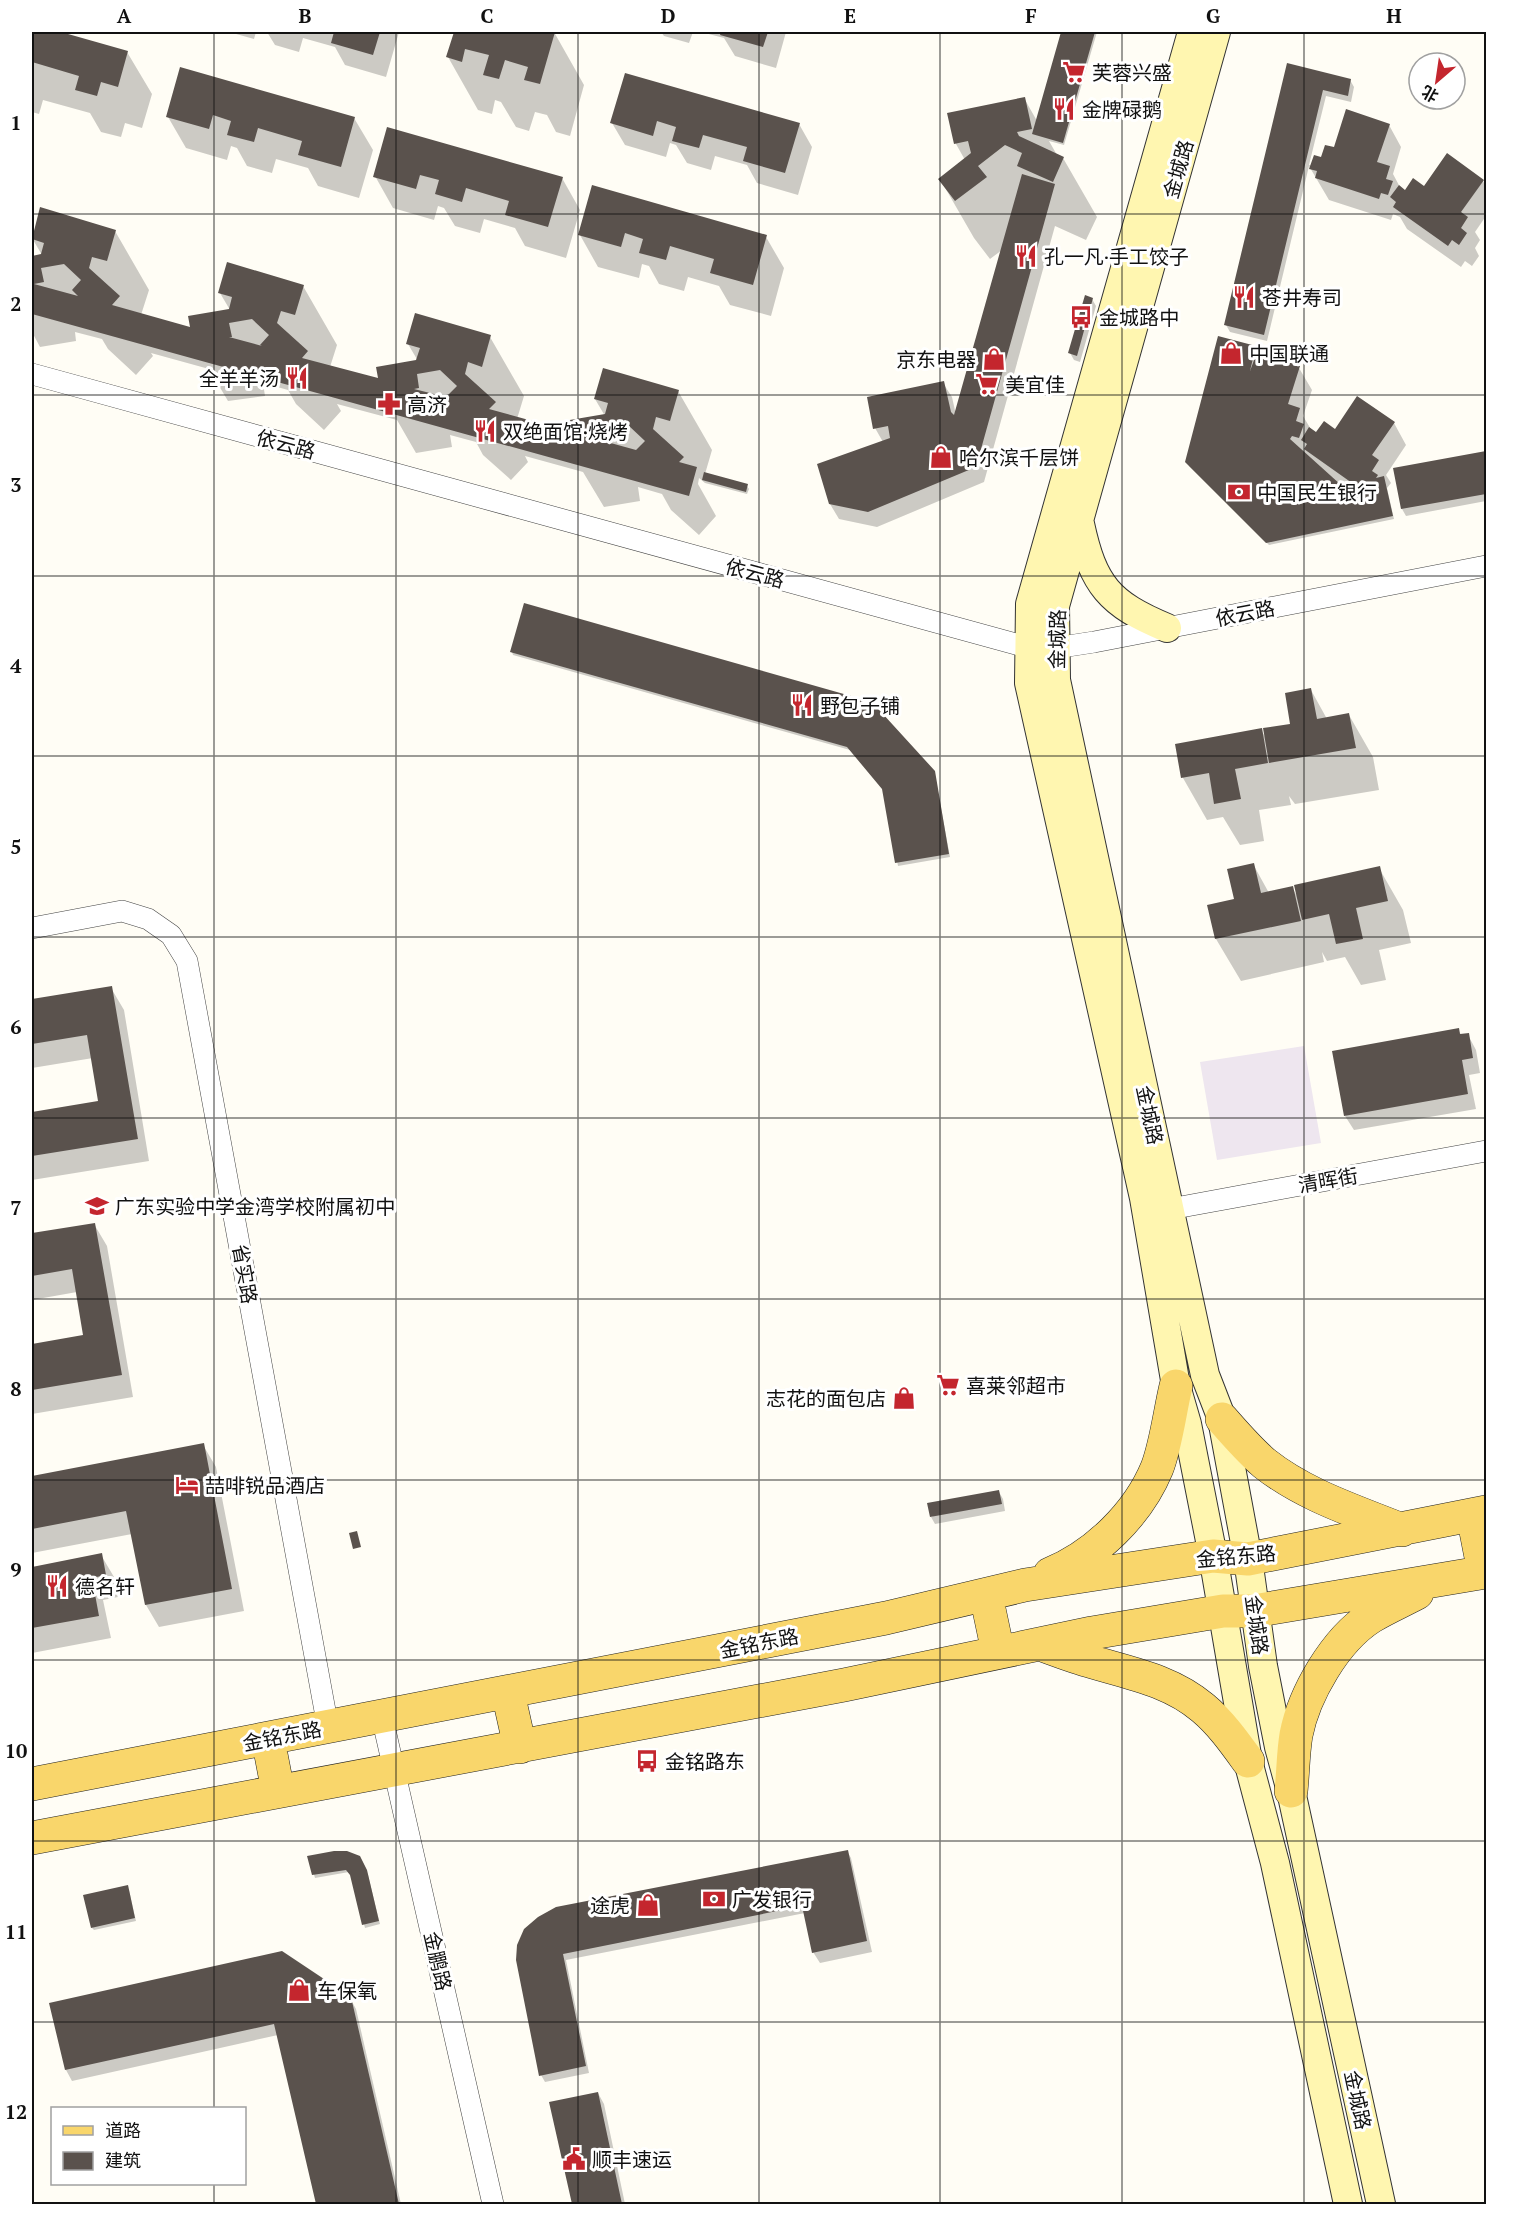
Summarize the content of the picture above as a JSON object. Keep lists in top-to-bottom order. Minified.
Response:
{"streets":{"main road":["金铭东路"],"street":["金城路","依云路","清晖街","省实路","金鹏路"]},"crossings":[["金城路","依云路"],["金城路","清晖街"],["金城路","金铭东路"],["省实路","金铭东路"],["金铭东路","金鹏路"]],"places":{"supermarket":["芙蓉兴盛","美宜佳","喜莱邻超市"],"restaurant":["金牌碌鹅","孔一凡·手工饺子","苍井寿司","全羊羊汤","双绝面馆·烧烤","野包子铺","德名轩"],"bus stop":["金城路中","金铭路东"],"shop":["中国联通","京东电器","哈尔滨千层饼","志花的面包店","途虎","车保氧"],"pharmacy":["高济"],"bank":["中国民生银行","广发银行"],"school or university":["广东实验中学金湾学校附属初中"],"hotel":["喆啡锐品酒店"],"public building":["顺丰速运"]},"legend":["道路","建筑"],"north":"bottom left","grid":{"columns":["A","B","C","D","E","F","G","H"],"rows":["1","2","3","4","5","6","7","8","9","10","11","12"]}}
